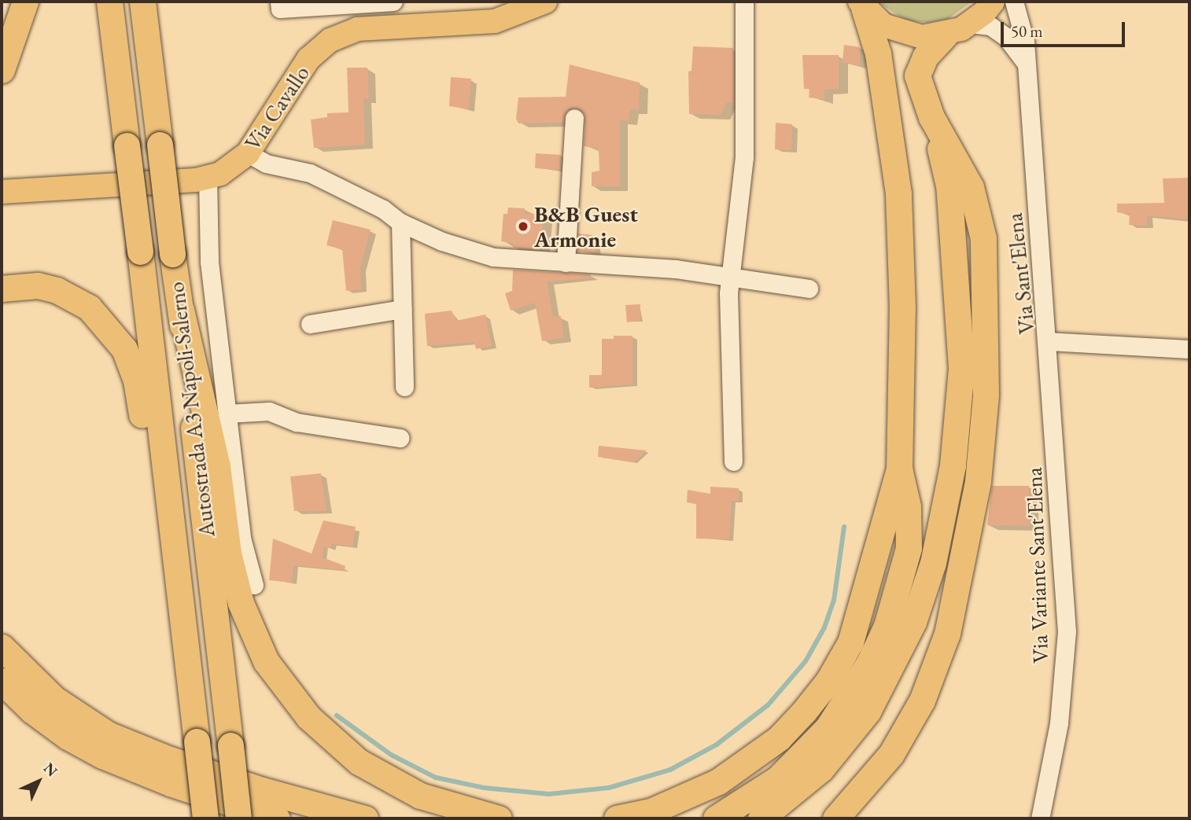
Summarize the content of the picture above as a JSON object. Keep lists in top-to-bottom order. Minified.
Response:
{"streets":{"highway":["Autostrada A3 Napoli-Salerno"],"main road":["Via Cavallo"],"street":["Via Sant'Elena","Via Variante Sant'Elena"]},"crossings":[["Via Sant'Elena","Via Variante Sant'Elena"]],"places":["B&B Guest Armonie"],"scale_bar":"50 m","north":"top right"}
